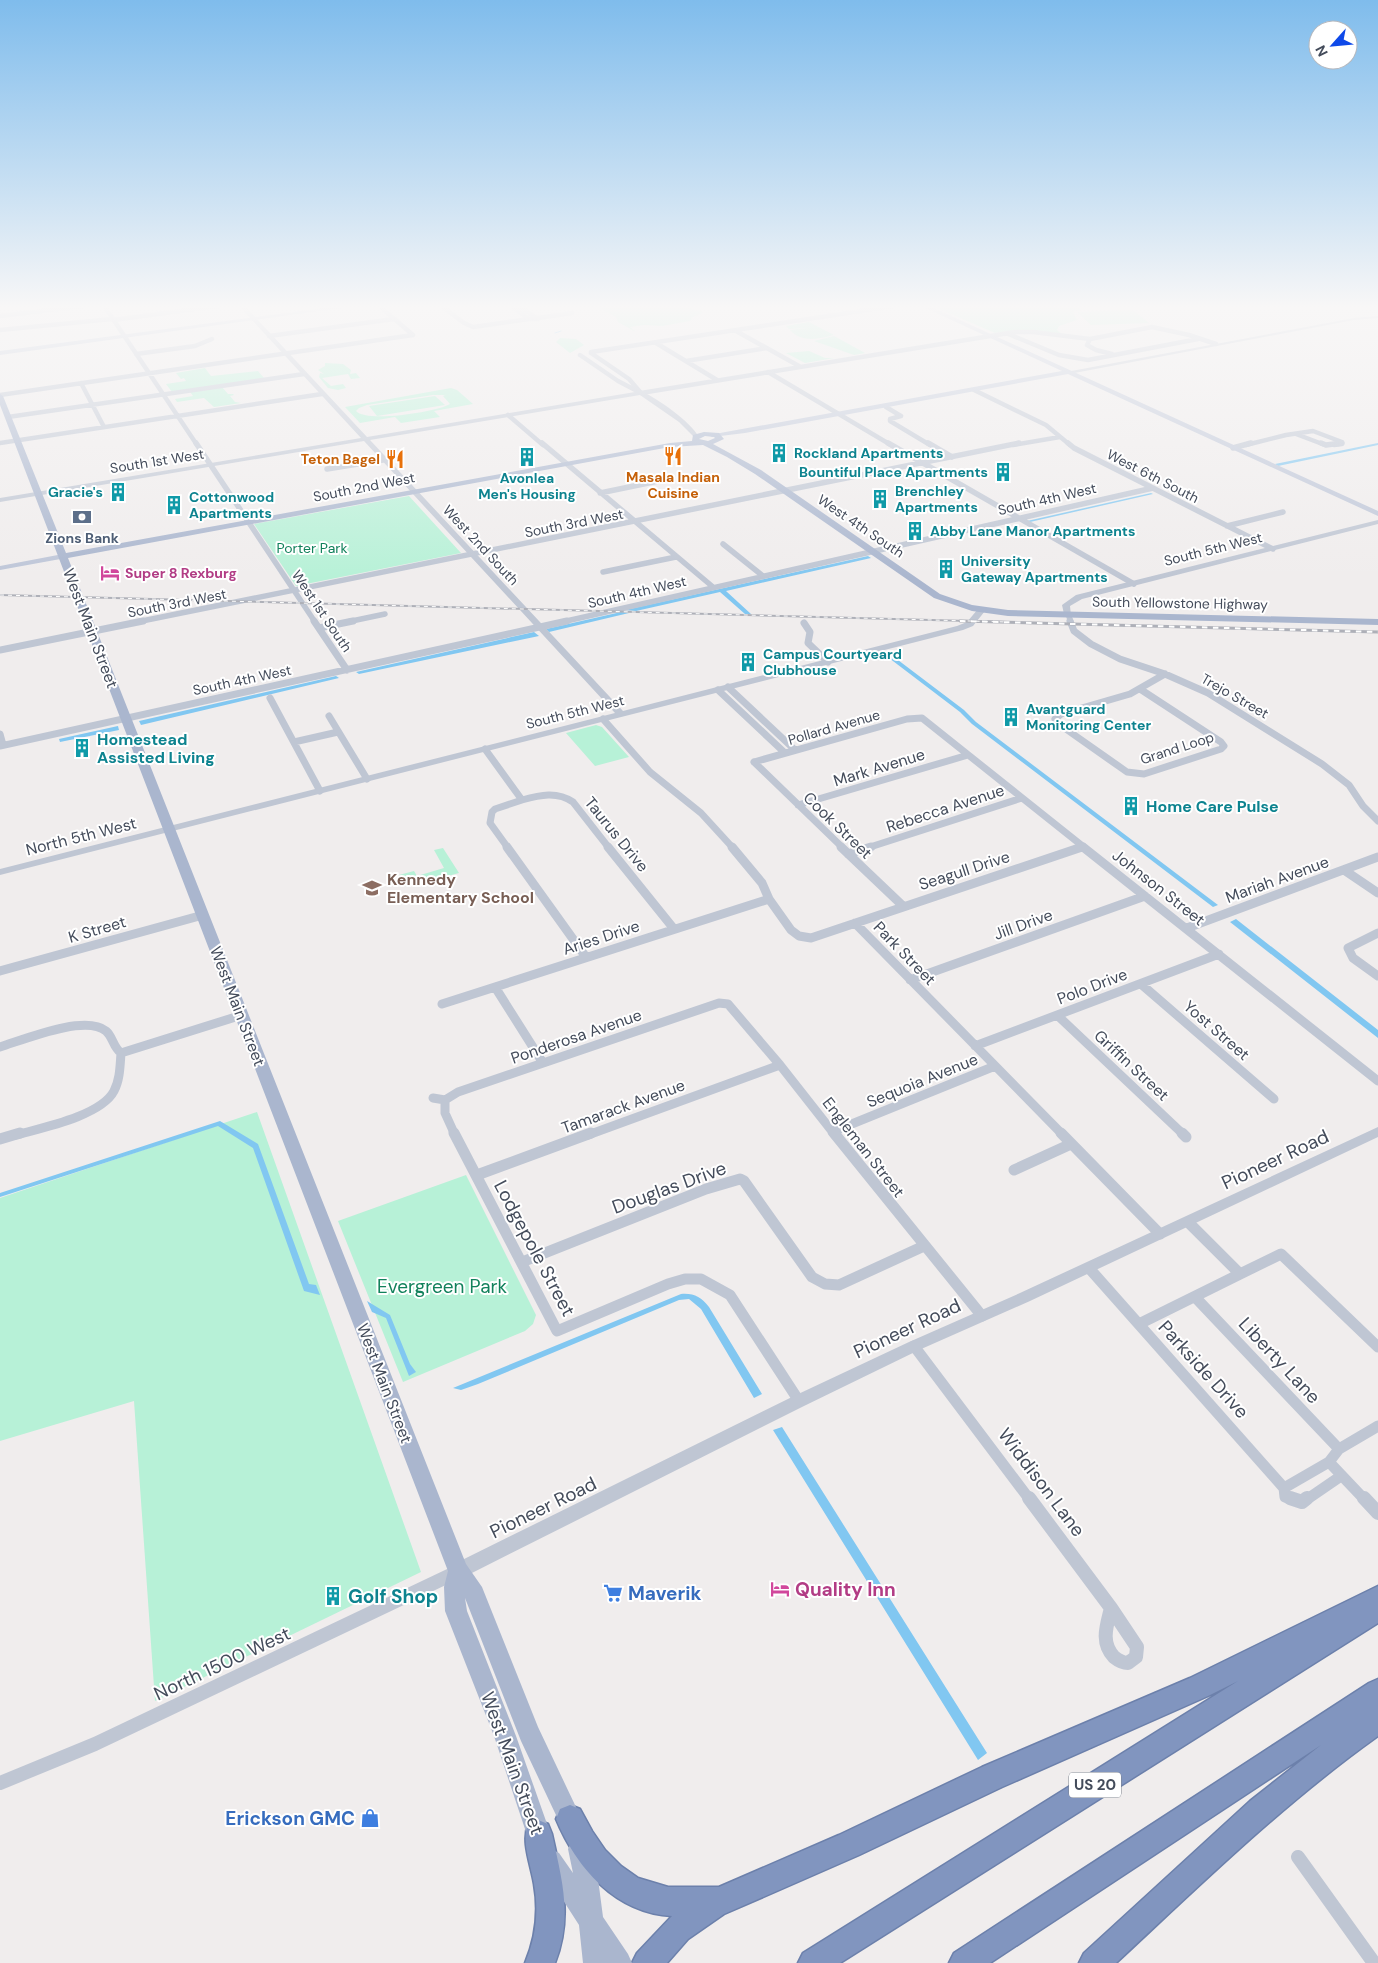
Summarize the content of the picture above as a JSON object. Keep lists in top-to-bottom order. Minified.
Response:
{"streets":{"highway":["US 20"],"main road":["South 2nd West","West 4th South","South Yellowstone Highway","West Main Street"],"street":["South 1st West","West 6th South","South 4th West","South 3rd West","West 2nd South","South 5th West","West 1st South","Trejo Street","Pollard Avenue","Grand Loop","Mark Avenue","Rebecca Avenue","Cook Street","Taurus Drive","North 5th West","Seagull Drive","Mariah Avenue","Johnson Street","Jill Drive","K Street","Aries Drive","Park Street","Polo Drive","Yost Street","Ponderosa Avenue","Griffin Street","Sequoia Avenue","Tamarack Avenue","Engleman Street","Pioneer Road","Douglas Drive","Lodgepole Street","Liberty Lane","Parkside Drive","Widdison Lane","North 1500 West"]},"crossings":[["South 1st West","West 2nd South"],["South 1st West","West 1st South"],["South 1st West","West Main Street"],["West 6th South","South 4th West"],["West 6th South","South 3rd West"],["West 6th South","South 5th West"],["South 2nd West","West 4th South"],["South 2nd West","West 2nd South"],["South 2nd West","West 1st South"],["South 2nd West","West Main Street"],["South 4th West","West 4th South"],["South 4th West","West 2nd South"],["South 4th West","West 1st South"],["South 4th West","West Main Street"],["South 3rd West","West 4th South"],["South 3rd West","West 2nd South"],["South 3rd West","West 1st South"],["South 3rd West","West Main Street"],["West 4th South","South 5th West"],["West 4th South","South Yellowstone Highway"],["West 2nd South","South 5th West"],["South 5th West","South Yellowstone Highway"],["South 5th West","West Main Street"],["South 5th West","Trejo Street"],["South 5th West","North 5th West"],["South 5th West","Park Street"],["South Yellowstone Highway","Trejo Street"],["West Main Street","North 5th West"],["West Main Street","K Street"],["West Main Street","Pioneer Road"],["West Main Street","North 1500 West"],["Trejo Street","Grand Loop"],["Pollard Avenue","Cook Street"],["Pollard Avenue","Johnson Street"],["Mark Avenue","Cook Street"],["Mark Avenue","Johnson Street"],["Rebecca Avenue","Cook Street"],["Rebecca Avenue","Johnson Street"],["Cook Street","Seagull Drive"],["Taurus Drive","Aries Drive"],["Seagull Drive","Johnson Street"],["Seagull Drive","Park Street"],["Mariah Avenue","Johnson Street"],["Johnson Street","Jill Drive"],["Johnson Street","Polo Drive"],["Jill Drive","Park Street"],["Aries Drive","Park Street"],["Park Street","Polo Drive"],["Park Street","Sequoia Avenue"],["Park Street","Pioneer Road"],["Polo Drive","Yost Street"],["Polo Drive","Griffin Street"],["Ponderosa Avenue","Engleman Street"],["Ponderosa Avenue","Lodgepole Street"],["Sequoia Avenue","Engleman Street"],["Tamarack Avenue","Engleman Street"],["Tamarack Avenue","Lodgepole Street"],["Engleman Street","Pioneer Road"],["Engleman Street","Douglas Drive"],["Pioneer Road","Lodgepole Street"],["Pioneer Road","Parkside Drive"],["Pioneer Road","Widdison Lane"],["Pioneer Road","North 1500 West"],["Douglas Drive","Lodgepole Street"]],"parks":["Porter Park","Evergreen Park"],"places":{"building":["Rockland Apartments","Avonlea Men's Housing","Bountiful Place Apartments","Gracie's","Brenchley Apartments","Cottonwood Apartments","Abby Lane Manor Apartments","University Gateway Apartments","Campus Courtyeard Clubhouse","Avantguard Monitoring Center","Homestead Assisted Living","Home Care Pulse","Golf Shop"],"restaurant":["Masala Indian Cuisine","Teton Bagel"],"bank":["Zions Bank"],"hotel":["Super 8 Rexburg","Quality Inn"],"school or university":["Kennedy Elementary School"],"supermarket":["Maverik"],"shop":["Erickson GMC"]},"north":"bottom left"}
